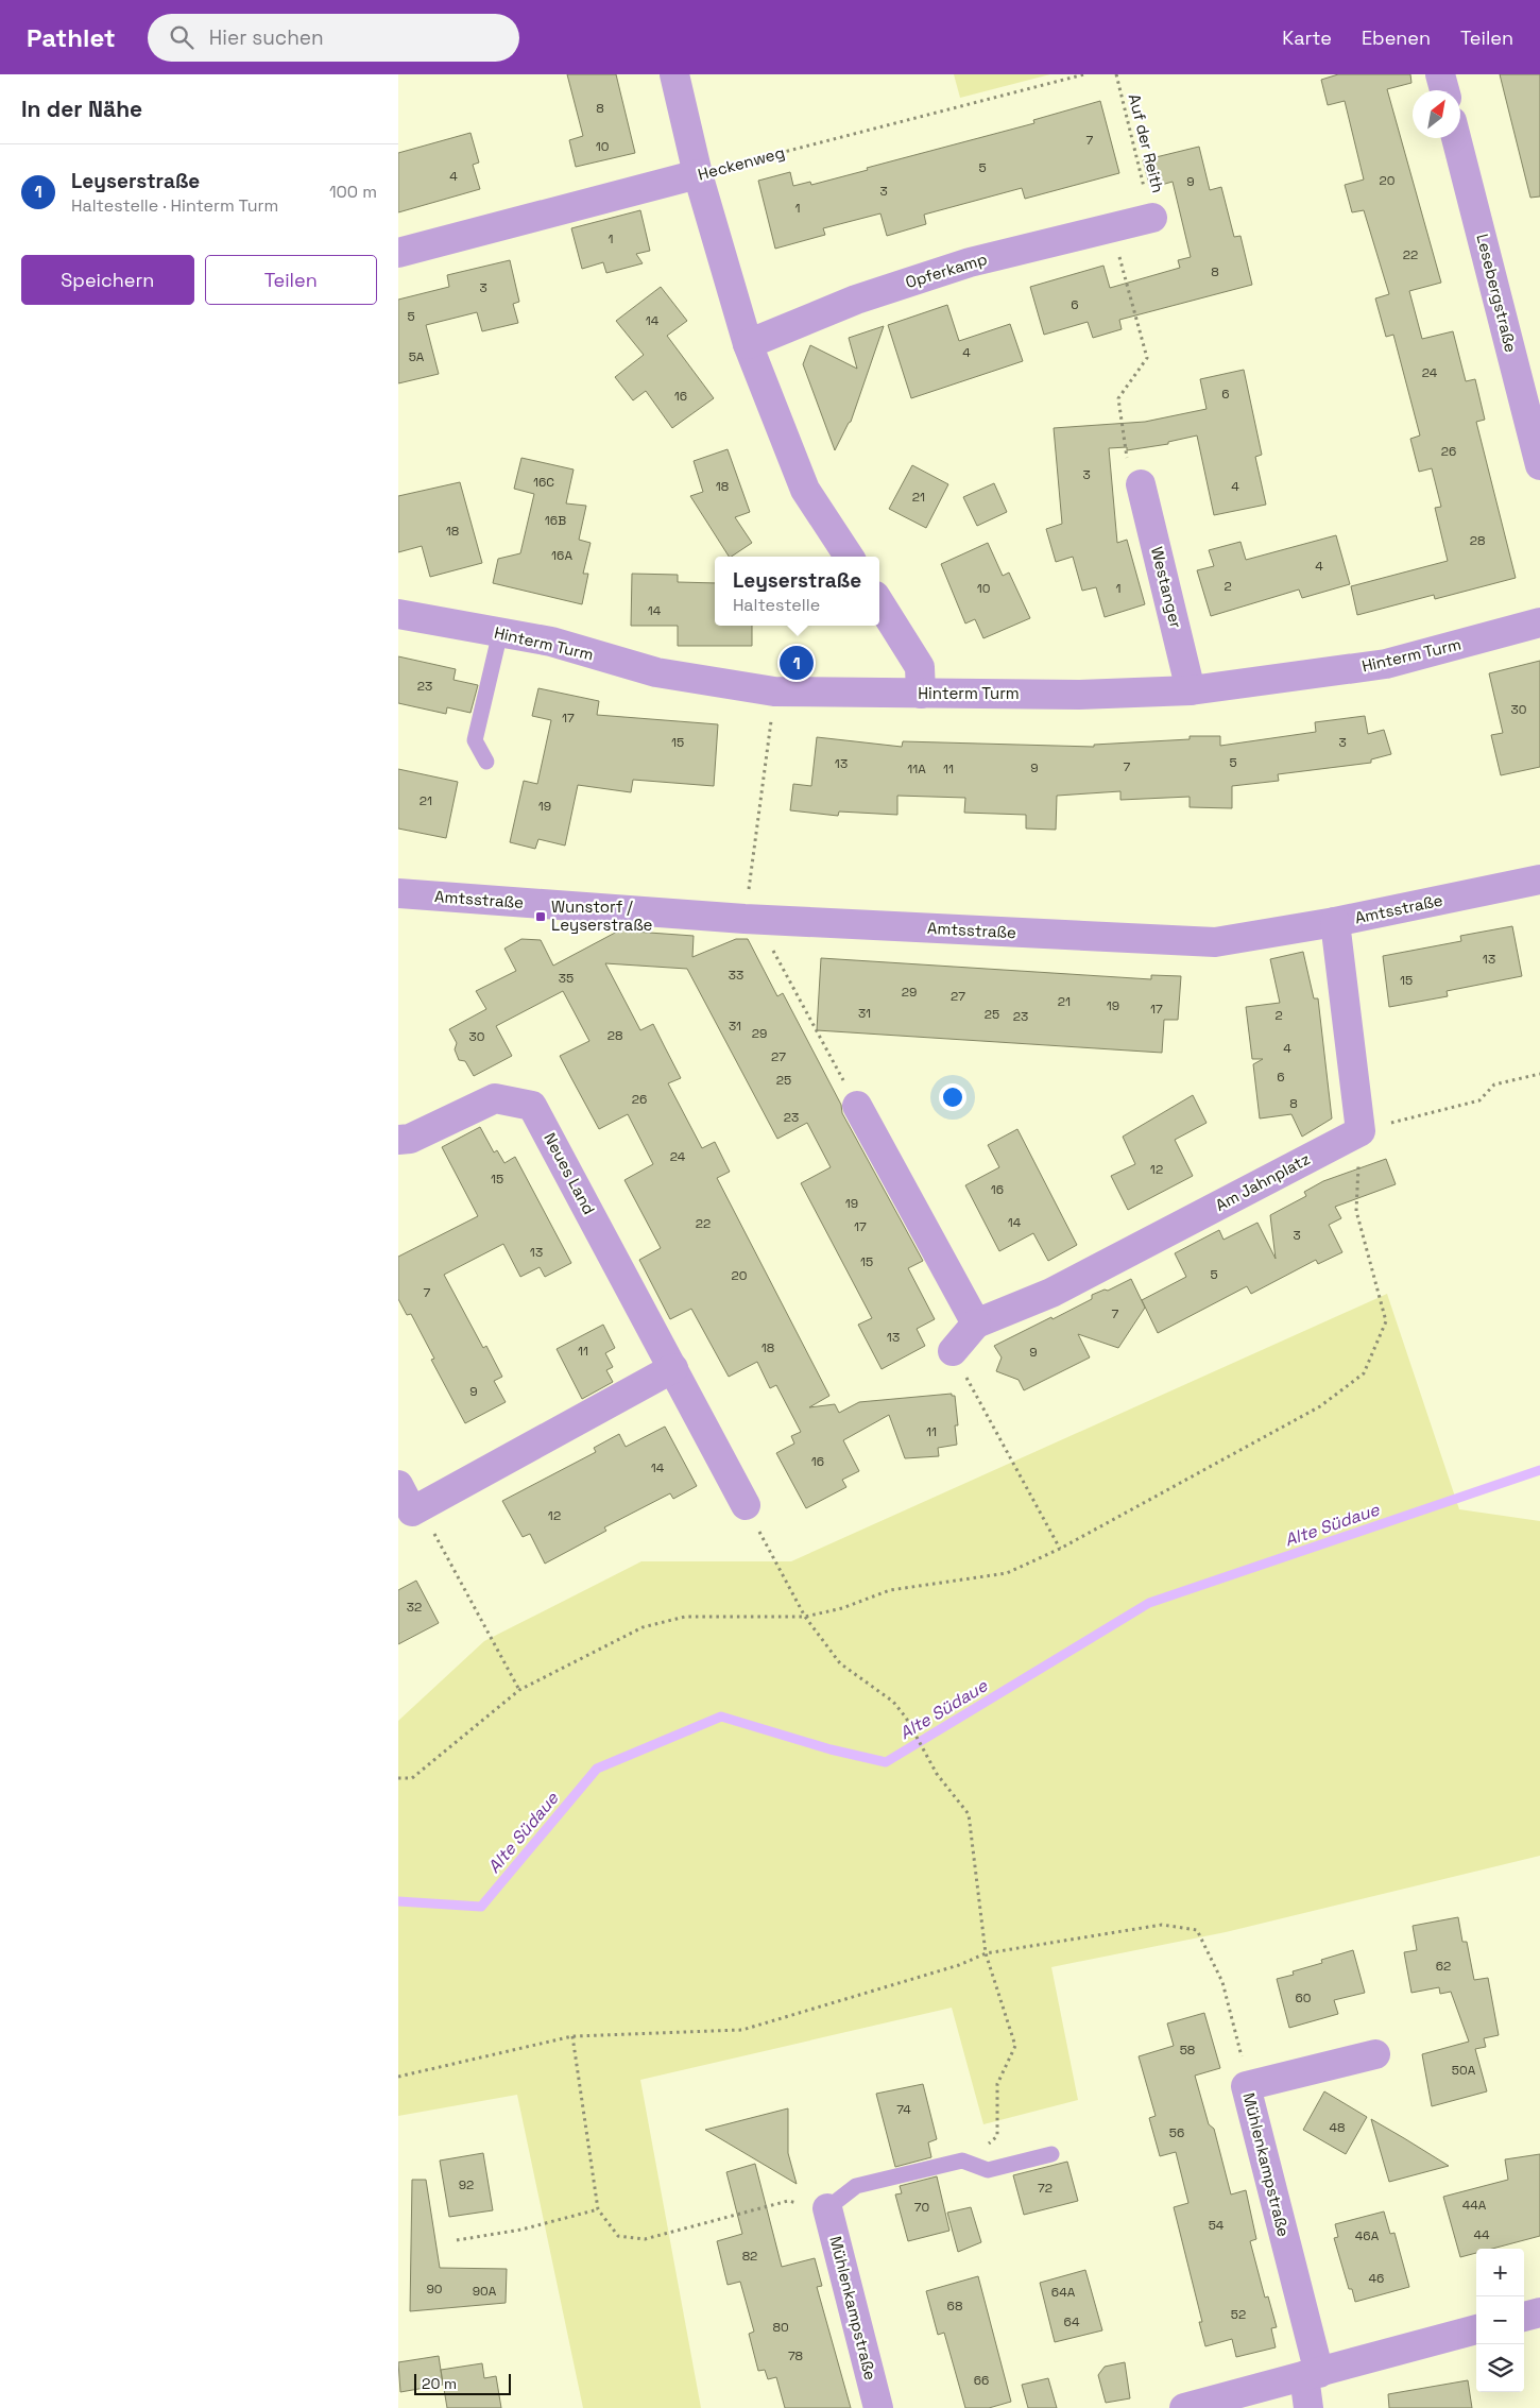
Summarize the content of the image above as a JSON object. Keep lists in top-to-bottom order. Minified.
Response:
{"streets":{"street":["Heckenweg","Opferkamp","Lesebergstraße","Westanger","Hinterm Turm","Amtsstraße","Neues Land","Am Jahnplatz","Mühlenkampstraße"],"path":["Auf der Reith"]},"crossings":[["Auf der Reith","Opferkamp"],["Westanger","Hinterm Turm"]],"water":["Alte Südaue"],"places":{"transit":["Wunstorf / Leyserstraße"]},"house_numbers":["8","7","10","5","4","20","9","3","1","1","22","8","3","6","5","14","4","5A","24","6","16","26","3","16C","18","4","21","16B","18","28","16A","4","2","10","1","14","23","30","17","15","3","5","13","7","9","11A","11","21","19","13","33","35","15","29","27","21","19","17","31","25","2","23","31","29","28","30","4","27","6","25","26","8","23","24","12","15","16","19","14","22","17","3","13","15","5","20","7","7","13","18","11","9","9","11","16","14","12","32","62","60","58","50A","74","48","56","92","72","44A","70","54","44","46A","82","46","90","90A","64A","68","52","64","80","78","66"],"scale_bar":"20 m","north":"top right","page":{"header":"Pathlet","search":"Hier suchen","nav":["Karte","Ebenen","Teilen"],"heading":"In der Nähe","list":[{"mark":"1","name":"Leyserstraße","note":"Haltestelle · Hinterm Turm","value":"100 m"}],"buttons":["Speichern","Teilen"],"popup":["Leyserstraße","Haltestelle"],"pins":"1","map_buttons":["+","−"],"scale":"20 m"}}
